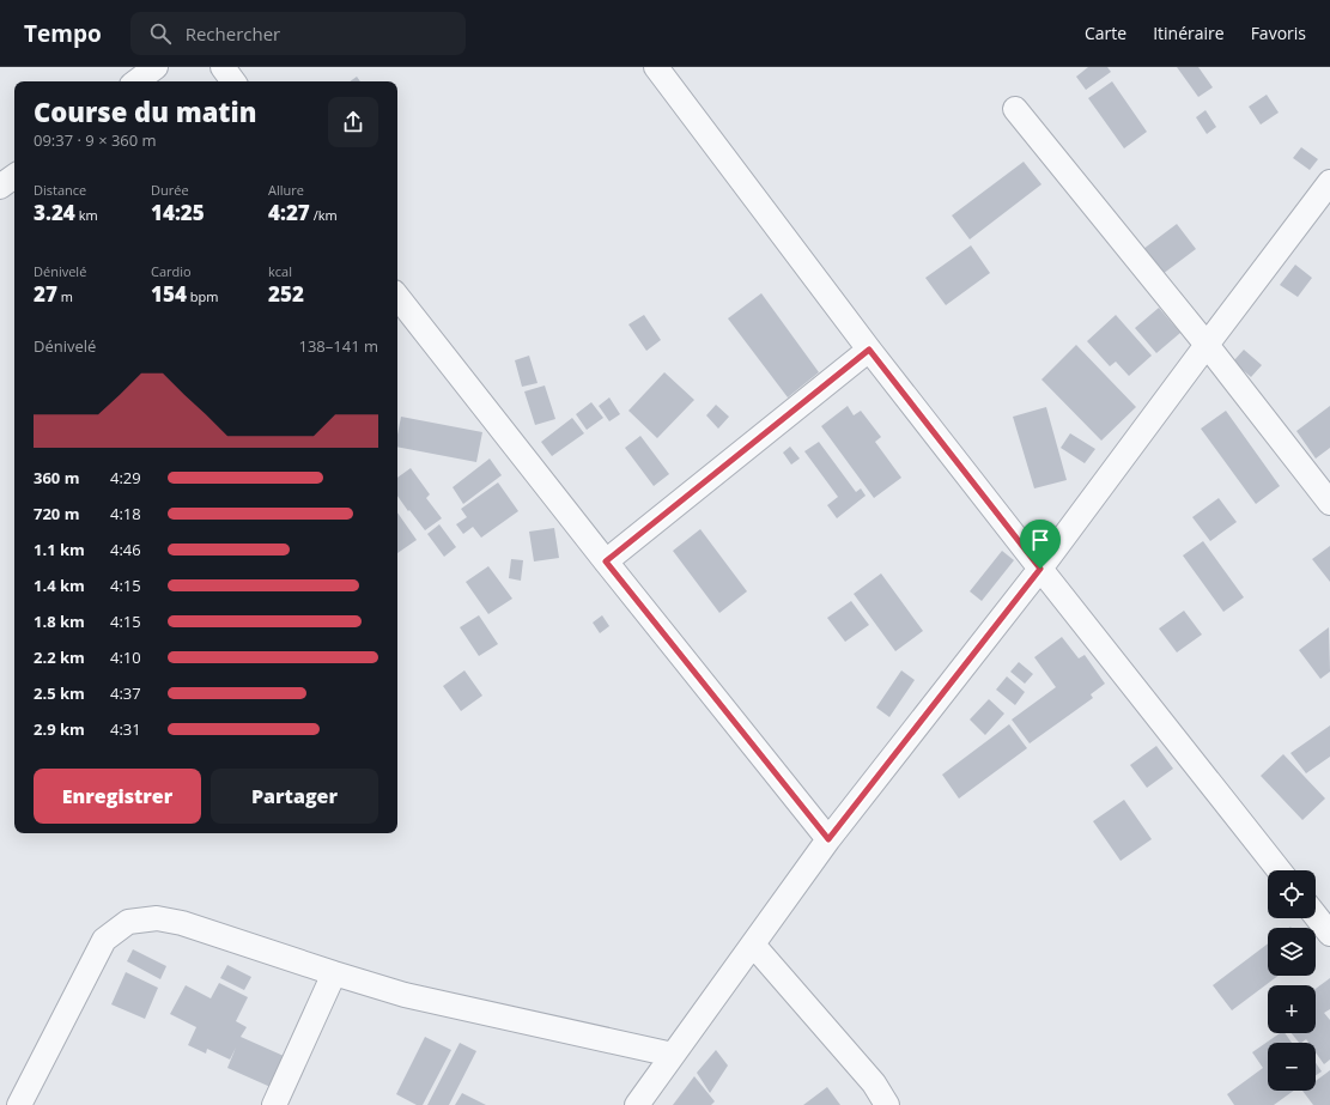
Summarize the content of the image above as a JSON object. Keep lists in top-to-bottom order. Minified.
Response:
{"page":{"header":"Tempo","search":"Rechercher","nav":["Carte","Itinéraire","Favoris"],"heading":["Course du matin","09:37 · 9 × 360 m"],"stats":[["Distance","3.24 km"],["Durée","14:25"],["Allure","4:27 /km"],["Dénivelé","27 m"],["Cardio","154 bpm"],["kcal","252"]],"chart":["Dénivelé","138–141 m"],"list":[{"name":"360 m","note":"4:29"},{"name":"720 m","note":"4:18"},{"name":"1.1 km","note":"4:46"},{"name":"1.4 km","note":"4:15"},{"name":"1.8 km","note":"4:15"},{"name":"2.2 km","note":"4:10"},{"name":"2.5 km","note":"4:37"},{"name":"2.9 km","note":"4:31"}],"buttons":["Enregistrer","Partager"],"map_buttons":["+","−"]}}
